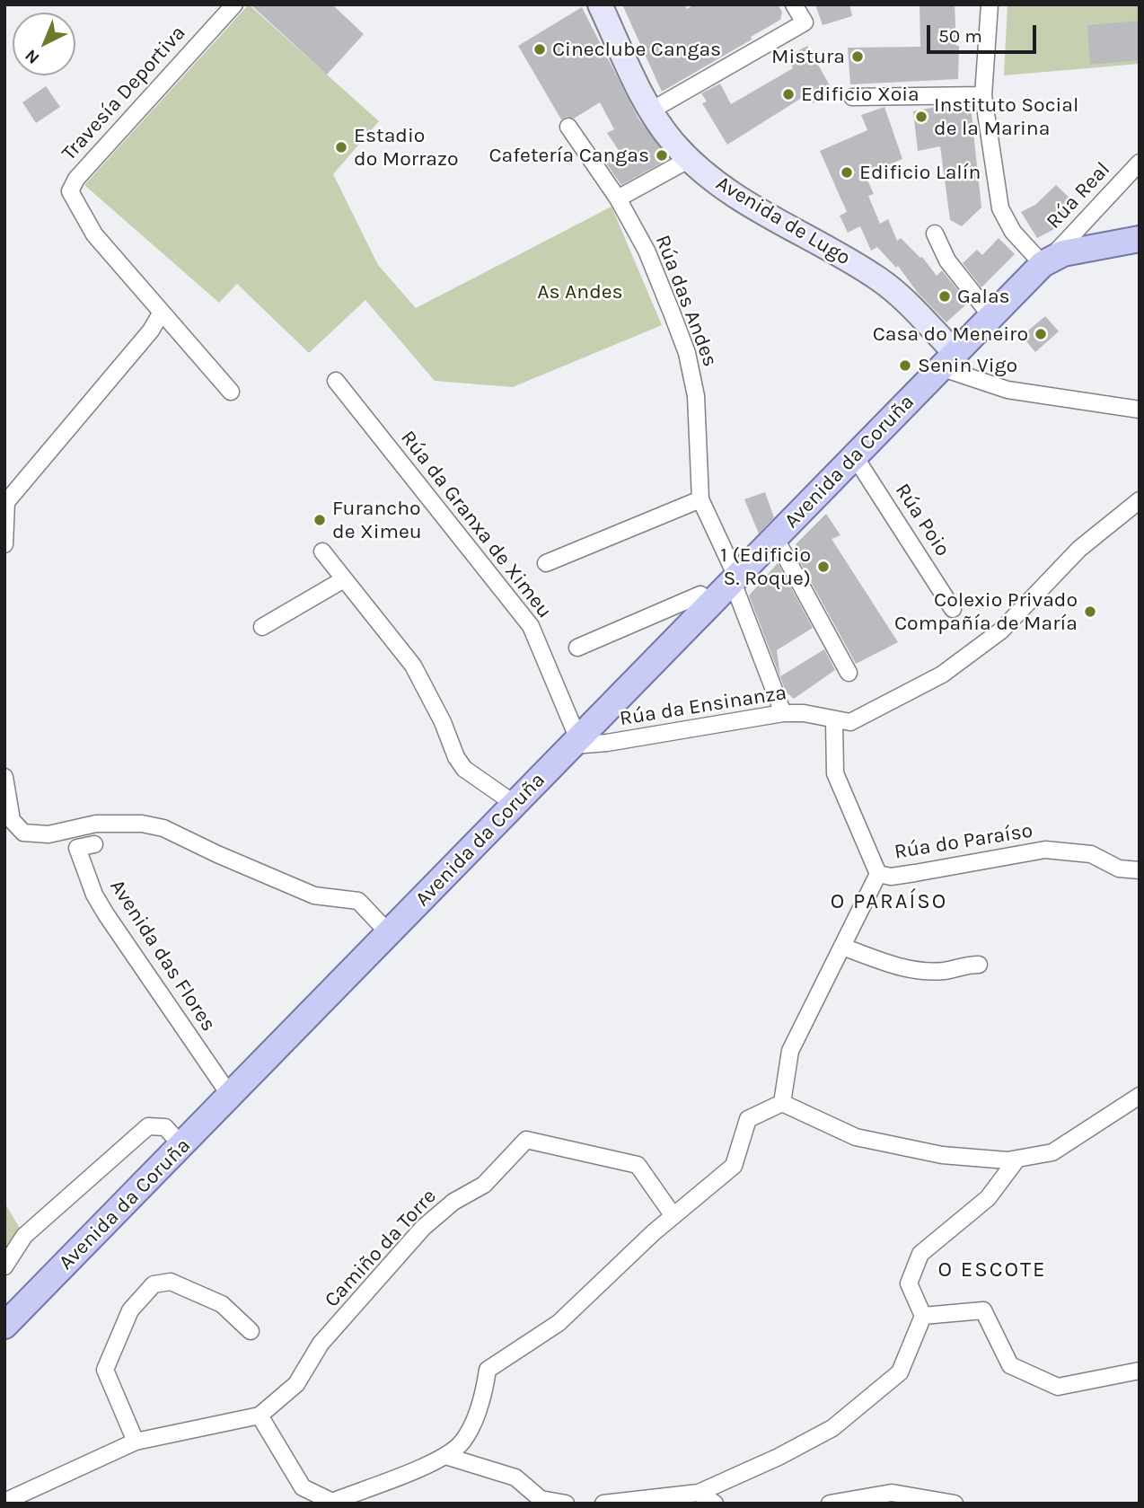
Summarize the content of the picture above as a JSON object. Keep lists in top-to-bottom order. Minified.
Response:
{"streets":{"main road":["Avenida da Coruña"],"street":["Travesía Deportiva","Rúa Real","Avenida de Lugo","Rúa das Andes","Rúa Poio","Rúa da Granxa de Ximeu","Rúa da Ensinanza","Rúa do Paraíso","Avenida das Flores","Camiño da Torre"]},"crossings":[["Rúa Real","Avenida da Coruña"],["Avenida de Lugo","Avenida da Coruña"],["Rúa das Andes","Avenida da Coruña"],["Rúa das Andes","Rúa da Ensinanza"],["Avenida da Coruña","Rúa Poio"],["Avenida da Coruña","Rúa da Granxa de Ximeu"],["Avenida da Coruña","Rúa da Ensinanza"],["Avenida da Coruña","Avenida das Flores"],["Rúa da Granxa de Ximeu","Rúa da Ensinanza"],["Rúa da Ensinanza","Rúa do Paraíso"]],"districts":["O PARAÍSO","O ESCOTE"],"parks":["As Andes"],"places":["Cineclube Cangas","Mistura","Edificio Xoia","Instituto Social de la Marina","Estadio do Morrazo","Cafetería Cangas","Edificio Lalín","Galas","Casa do Meneiro","Senin Vigo","Furancho de Ximeu","1 (Edificio S. Roque)","Colexio Privado Compañía de María"],"scale_bar":"50 m","north":"bottom left"}
